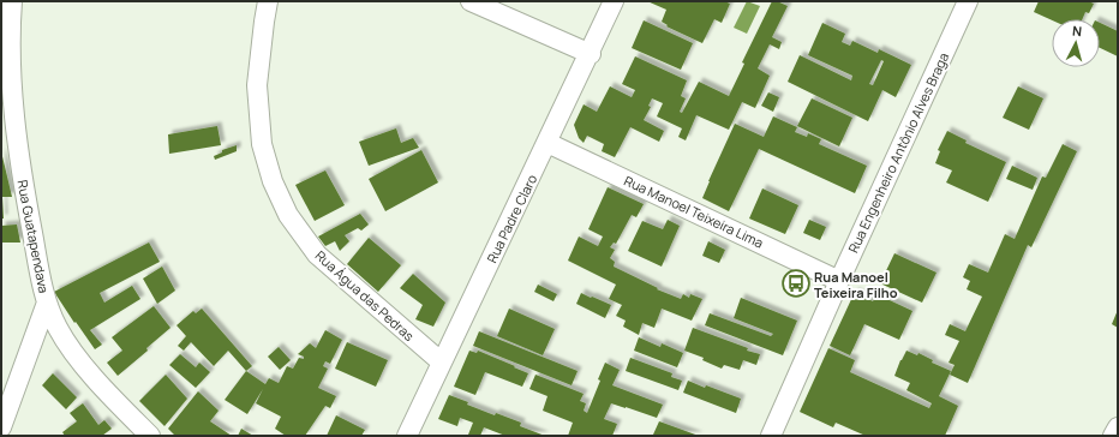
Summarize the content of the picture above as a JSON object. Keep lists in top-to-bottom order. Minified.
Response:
{"streets":{"street":["Rua Engenheiro Antônio Alves Braga","Rua Manoel Teixeira Lima","Rua Padre Claro","Rua Guatapendava","Rua Água das Pedras"]},"crossings":[["Rua Engenheiro Antônio Alves Braga","Rua Manoel Teixeira Lima"],["Rua Manoel Teixeira Lima","Rua Padre Claro"],["Rua Padre Claro","Rua Água das Pedras"]],"places":{"bus stop":["Rua Manoel Teixeira Filho"]},"north":"top"}
